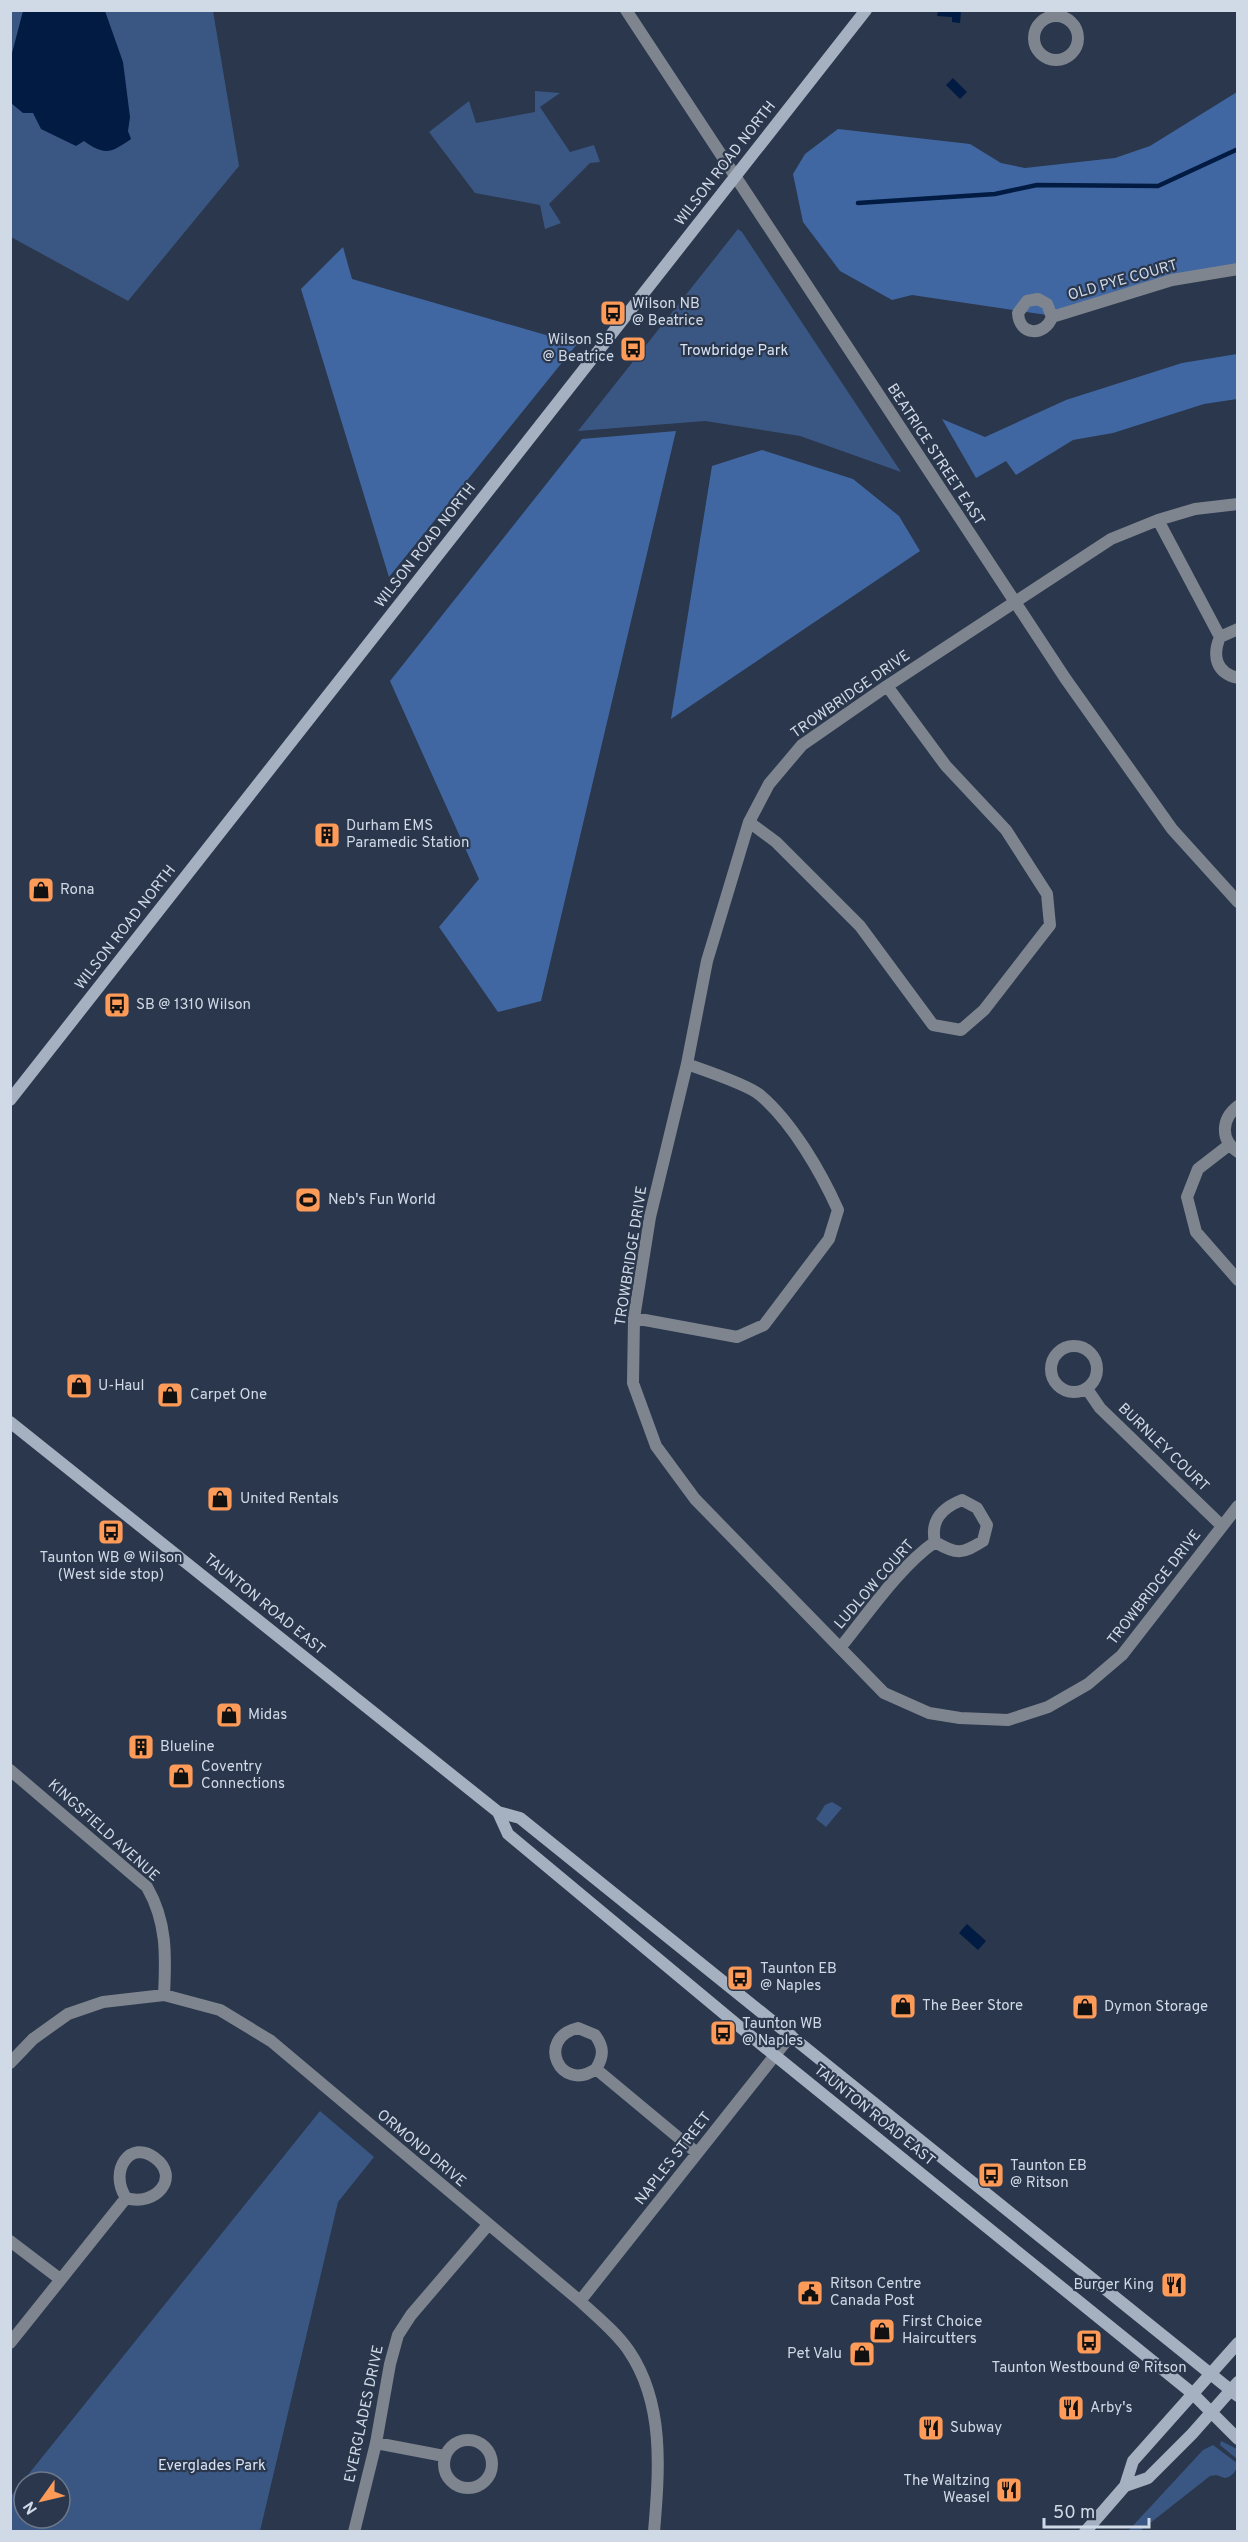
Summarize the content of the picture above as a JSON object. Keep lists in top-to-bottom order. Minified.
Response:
{"streets":{"main road":["WILSON ROAD NORTH","TAUNTON ROAD EAST"],"street":["OLD PYE COURT","BEATRICE STREET EAST","TROWBRIDGE DRIVE","BURNLEY COURT","LUDLOW COURT","KINGSFIELD AVENUE","ORMOND DRIVE","NAPLES STREET","EVERGLADES DRIVE"]},"crossings":[["WILSON ROAD NORTH","BEATRICE STREET EAST"],["BEATRICE STREET EAST","TROWBRIDGE DRIVE"],["TROWBRIDGE DRIVE","BURNLEY COURT"],["TROWBRIDGE DRIVE","LUDLOW COURT"],["TAUNTON ROAD EAST","NAPLES STREET"],["KINGSFIELD AVENUE","ORMOND DRIVE"],["ORMOND DRIVE","NAPLES STREET"],["ORMOND DRIVE","EVERGLADES DRIVE"]],"parks":["Trowbridge Park","Everglades Park"],"places":{"bus stop":["Wilson NB @ Beatrice","Wilson SB @ Beatrice","SB @ 1310 Wilson","Taunton WB @ Wilson (West side stop)","Taunton EB @ Naples","Taunton WB @ Naples","Taunton EB @ Ritson","Taunton Westbound @ Ritson"],"building":["Durham EMS Paramedic Station","Blueline"],"shop":["Rona","U-Haul","Carpet One","United Rentals","Midas","Coventry Connections","The Beer Store","Dymon Storage","First Choice Haircutters","Pet Valu"],"sports":["Neb's Fun World"],"restaurant":["Burger King","Arby's","Subway","The Waltzing Weasel"],"public building":["Ritson Centre Canada Post"]},"scale_bar":"50 m","north":"bottom left"}
